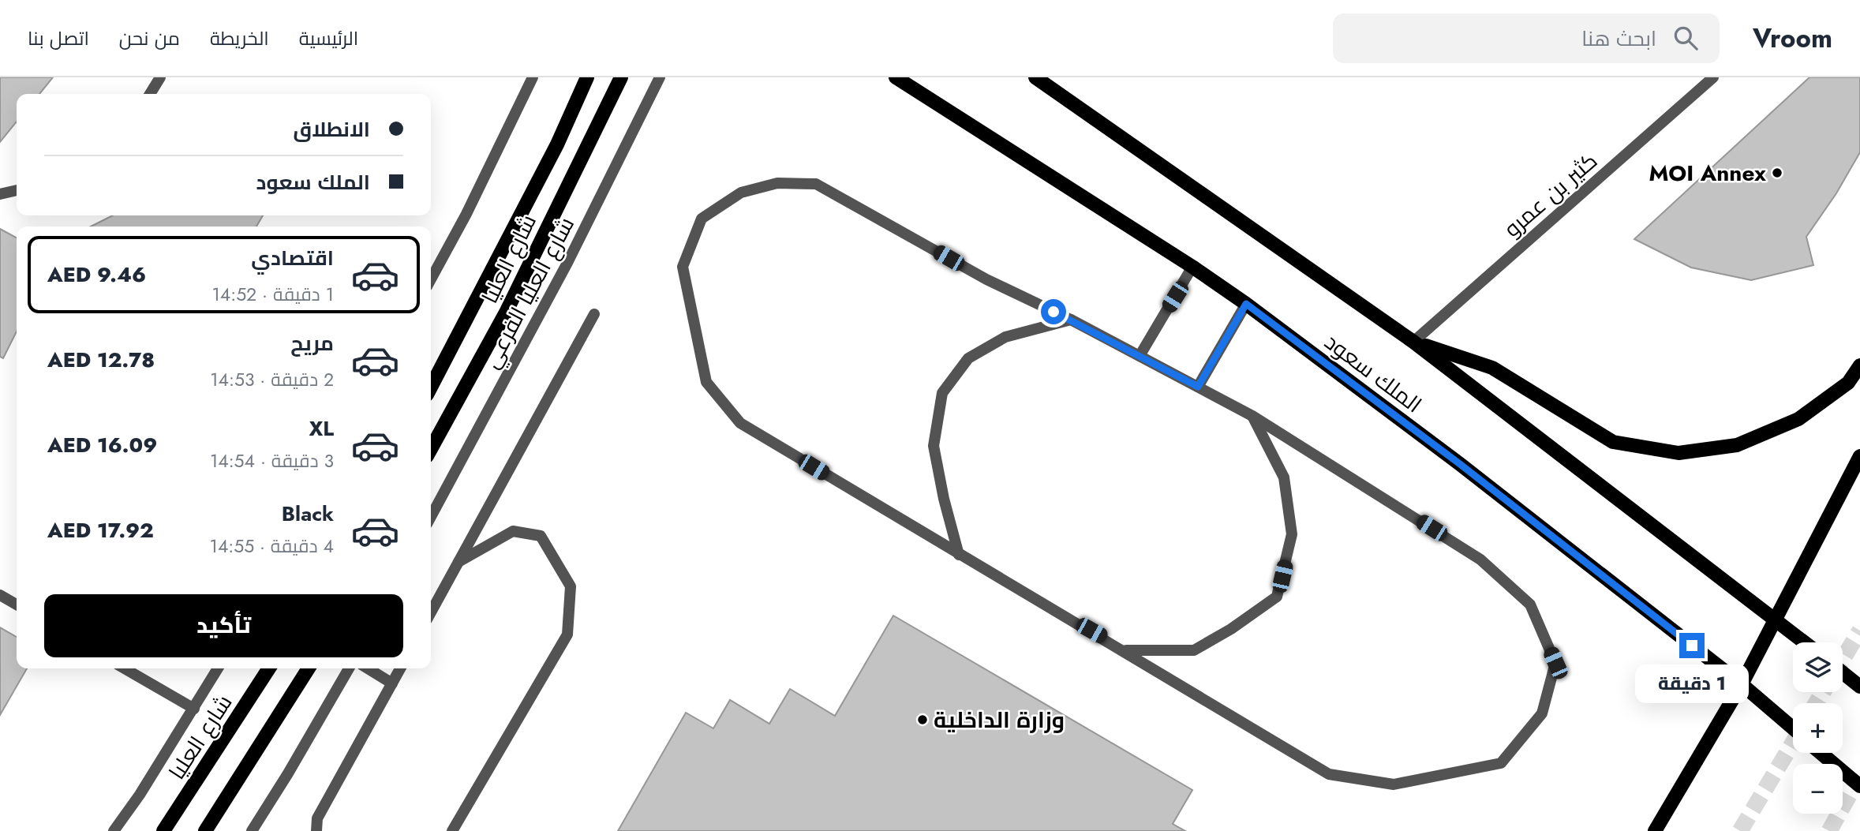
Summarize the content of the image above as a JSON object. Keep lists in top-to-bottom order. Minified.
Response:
{"streets":{"main road":["شارع العليا","الملك سعود"],"street":["كثير بن عمرو","شارع العليا الفرعي"]},"places":["MOI Annex","وزارة الداخلية"],"page":{"header":"Vroom","search":"ابحث هنا","nav":["الرئيسية","الخريطة","من نحن","اتصل بنا"],"banner":["الانطلاق","الملك سعود"],"list":[{"name":"اقتصادي","note":"1 دقيقة · 14:52","value":"AED 9.46"},{"name":"مريح","note":"2 دقيقة · 14:53","value":"AED 12.78"},{"name":"XL","note":"3 دقيقة · 14:54","value":"AED 16.09"},{"name":"Black","note":"4 دقيقة · 14:55","value":"AED 17.92"}],"buttons":"تأكيد","map_buttons":["+","−"],"bubble":"1 دقيقة"}}
